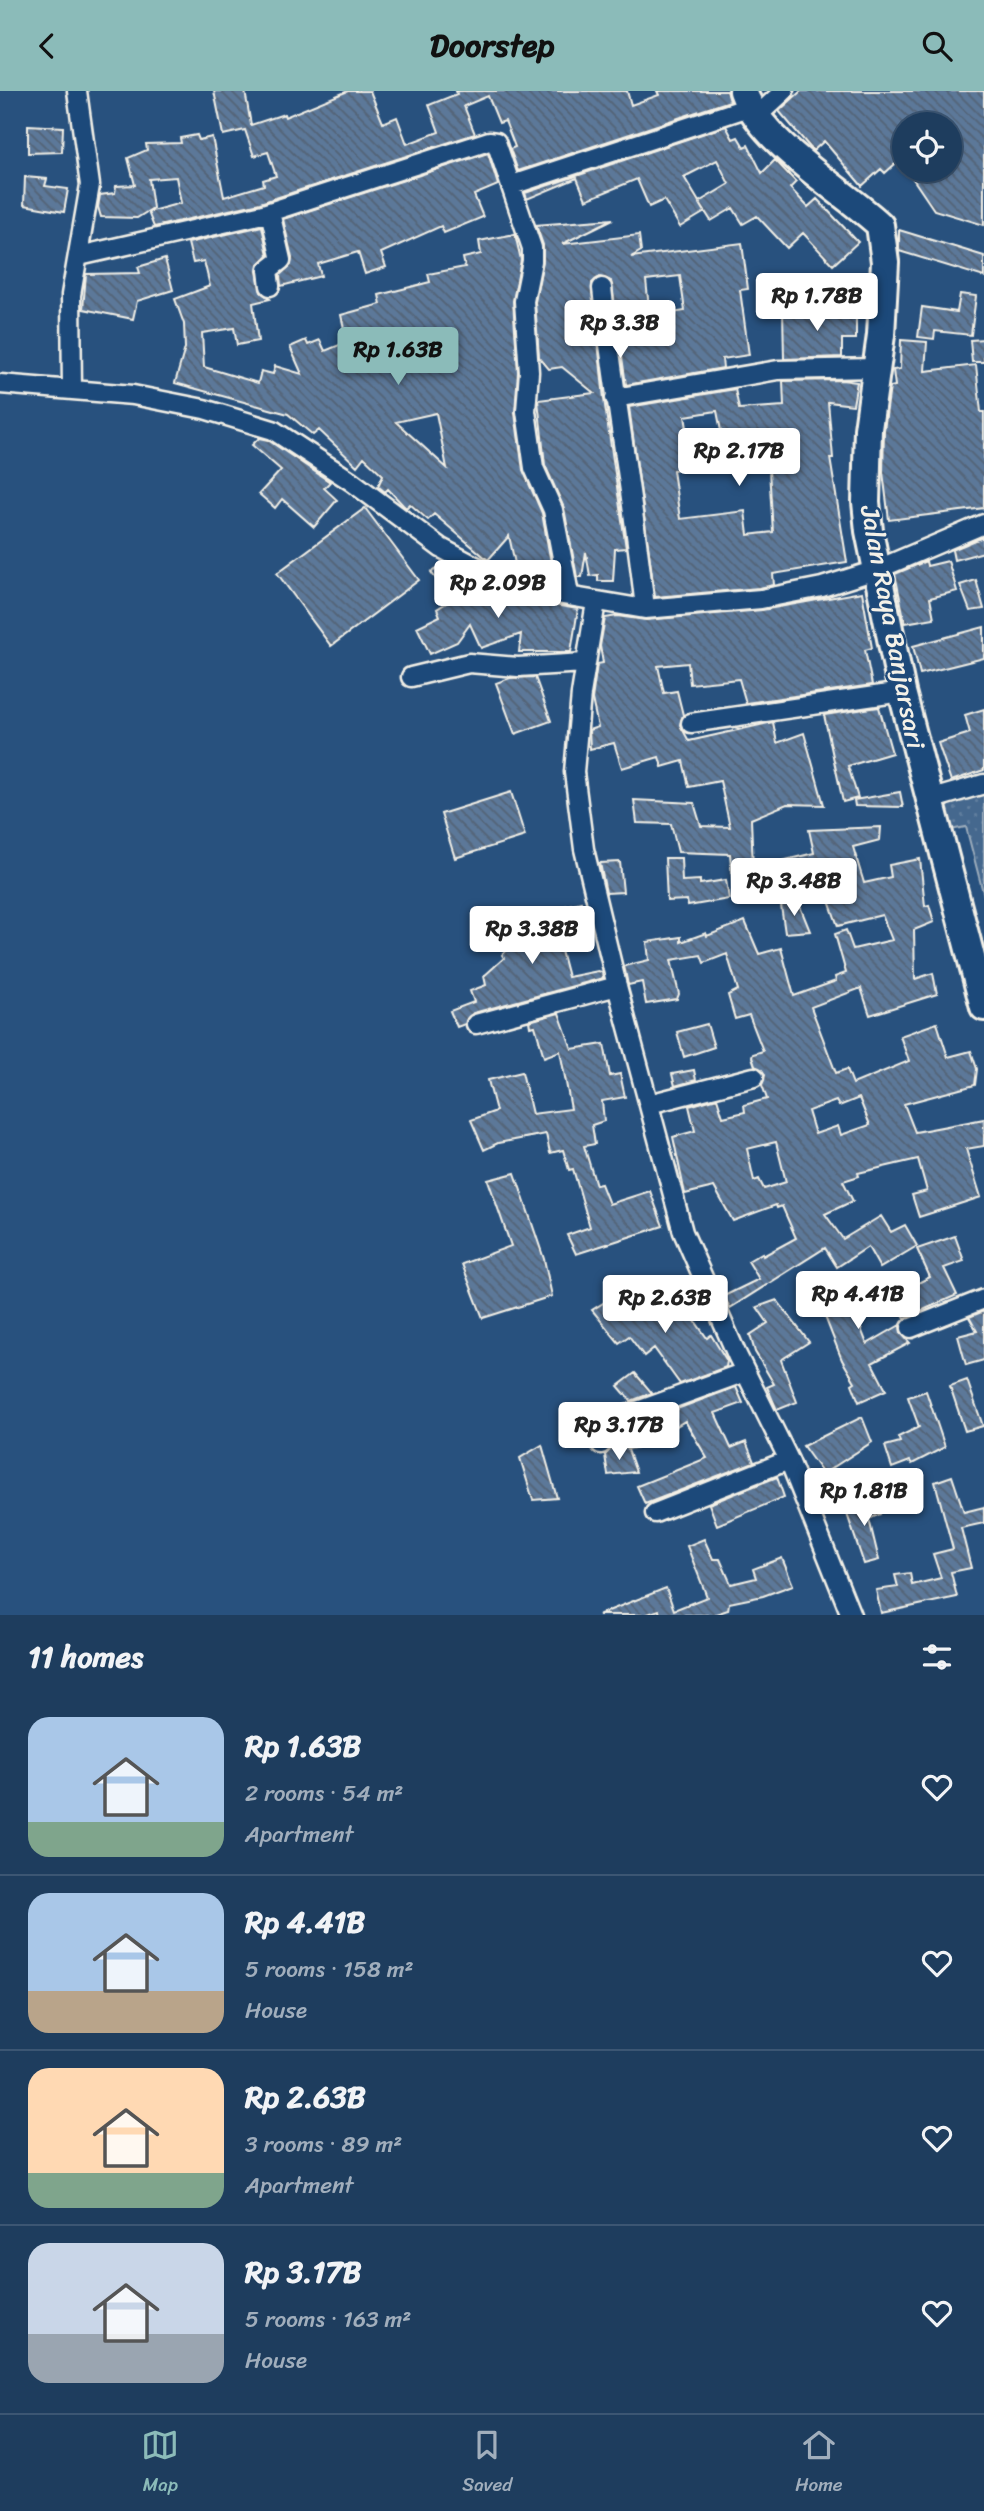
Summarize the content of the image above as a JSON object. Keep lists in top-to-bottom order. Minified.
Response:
{"streets":{"highway":["Jalan Raya Banjarsari"]},"page":{"header":"Doorstep","price":["Rp 1.78B","Rp 3.3B","Rp 1.63B","Rp 2.17B","Rp 2.09B","Rp 3.48B","Rp 3.38B","Rp 4.41B","Rp 2.63B","Rp 3.17B","Rp 1.81B"],"heading":"11 homes","list":[{"name":"Rp 1.63B","note":"2 rooms · 54 m² · Apartment"},{"name":"Rp 4.41B","note":"5 rooms · 158 m² · House"},{"name":"Rp 2.63B","note":"3 rooms · 89 m² · Apartment"},{"name":"Rp 3.17B","note":"5 rooms · 163 m² · House"}],"tabs":["Map","Saved","Home"]}}
